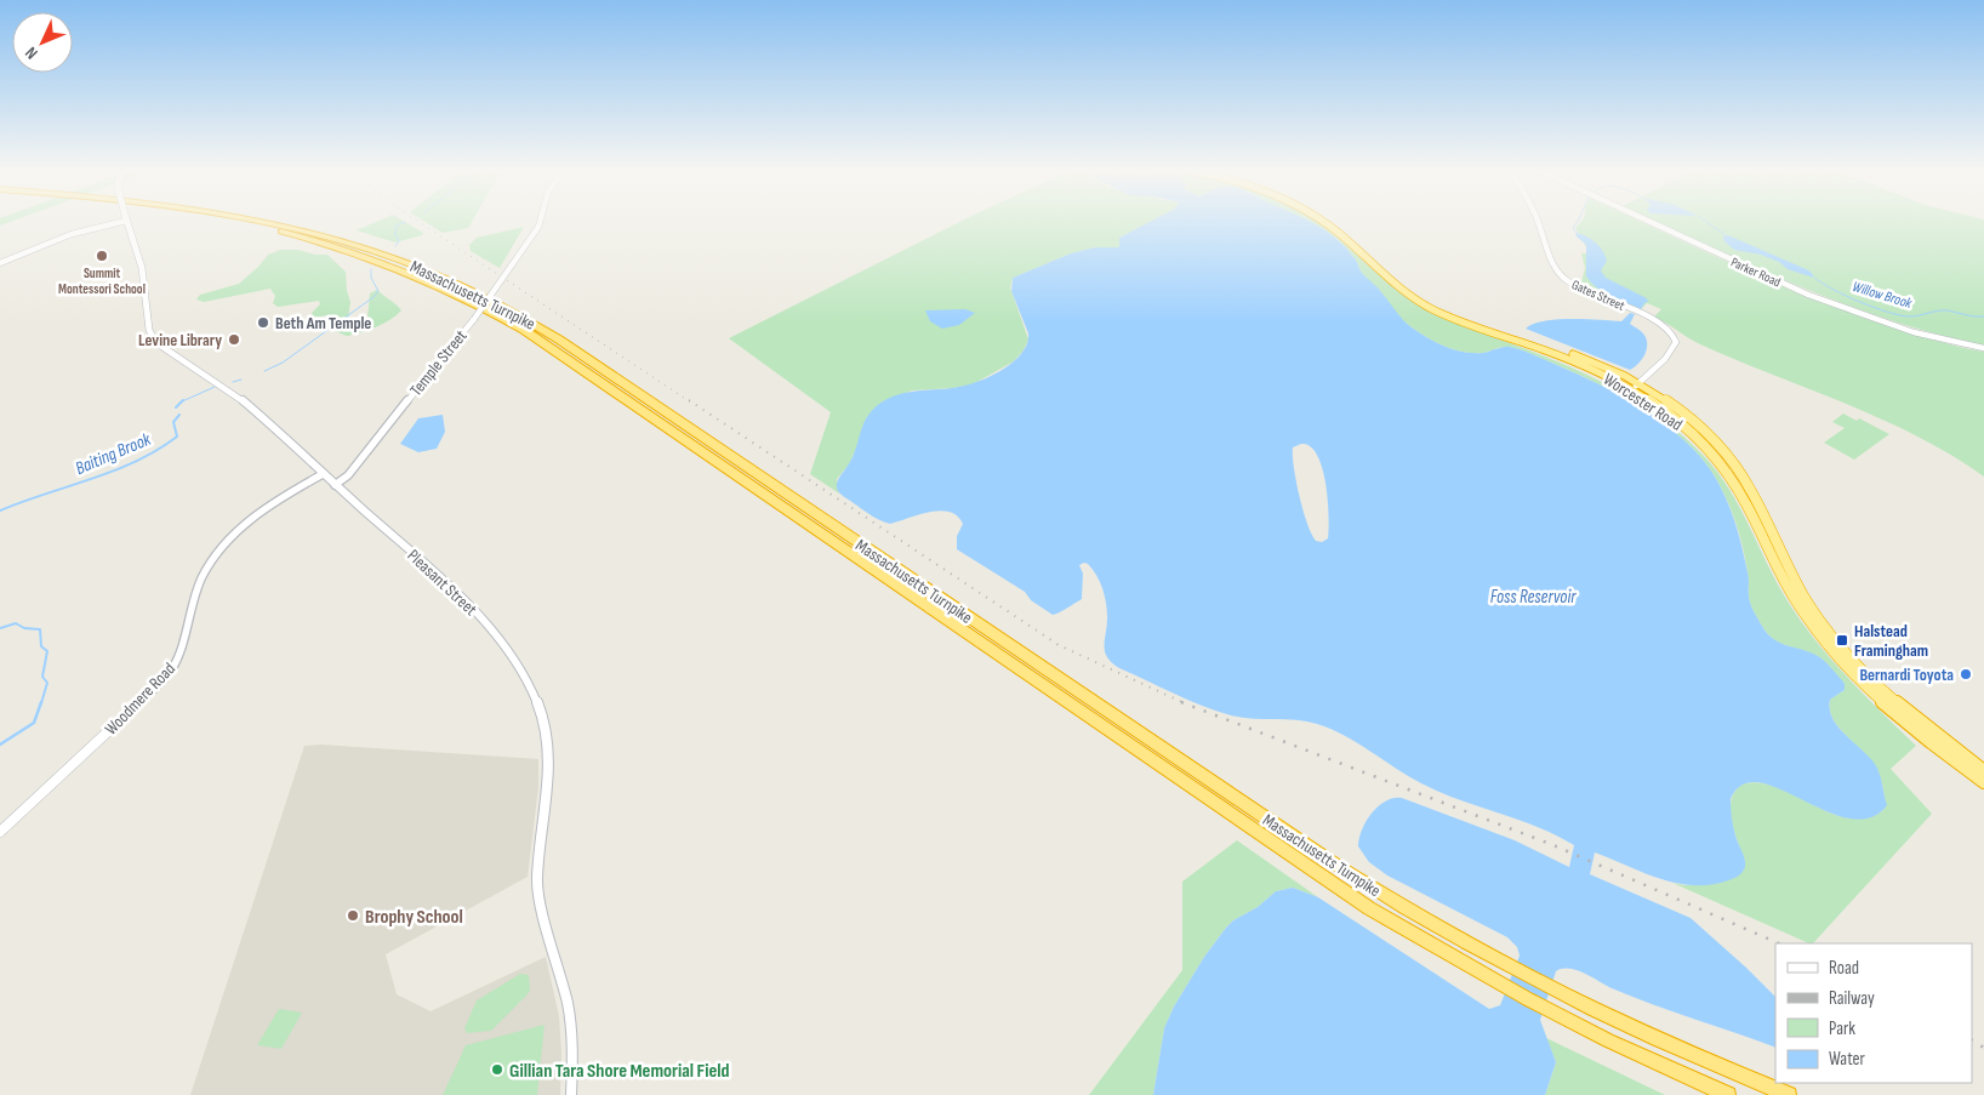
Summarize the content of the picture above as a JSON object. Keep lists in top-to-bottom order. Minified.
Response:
{"streets":{"highway":["Massachusetts Turnpike","Worcester Road"],"main road":["Pleasant Street"],"street":["Parker Road","Gates Street","Temple Street","Woodmere Road"]},"crossings":[["Gates Street","Worcester Road"],["Temple Street","Pleasant Street"],["Pleasant Street","Woodmere Road"]],"water":["Willow Brook","Baiting Brook","Foss Reservoir"],"places":{"other":["Summit Montessori School","Beth Am Temple","Levine Library","Bernardi Toyota","Brophy School","Gillian Tara Shore Memorial Field"],"transit":["Halstead Framingham"]},"legend":["Road","Railway","Park","Water"],"north":"bottom left"}
